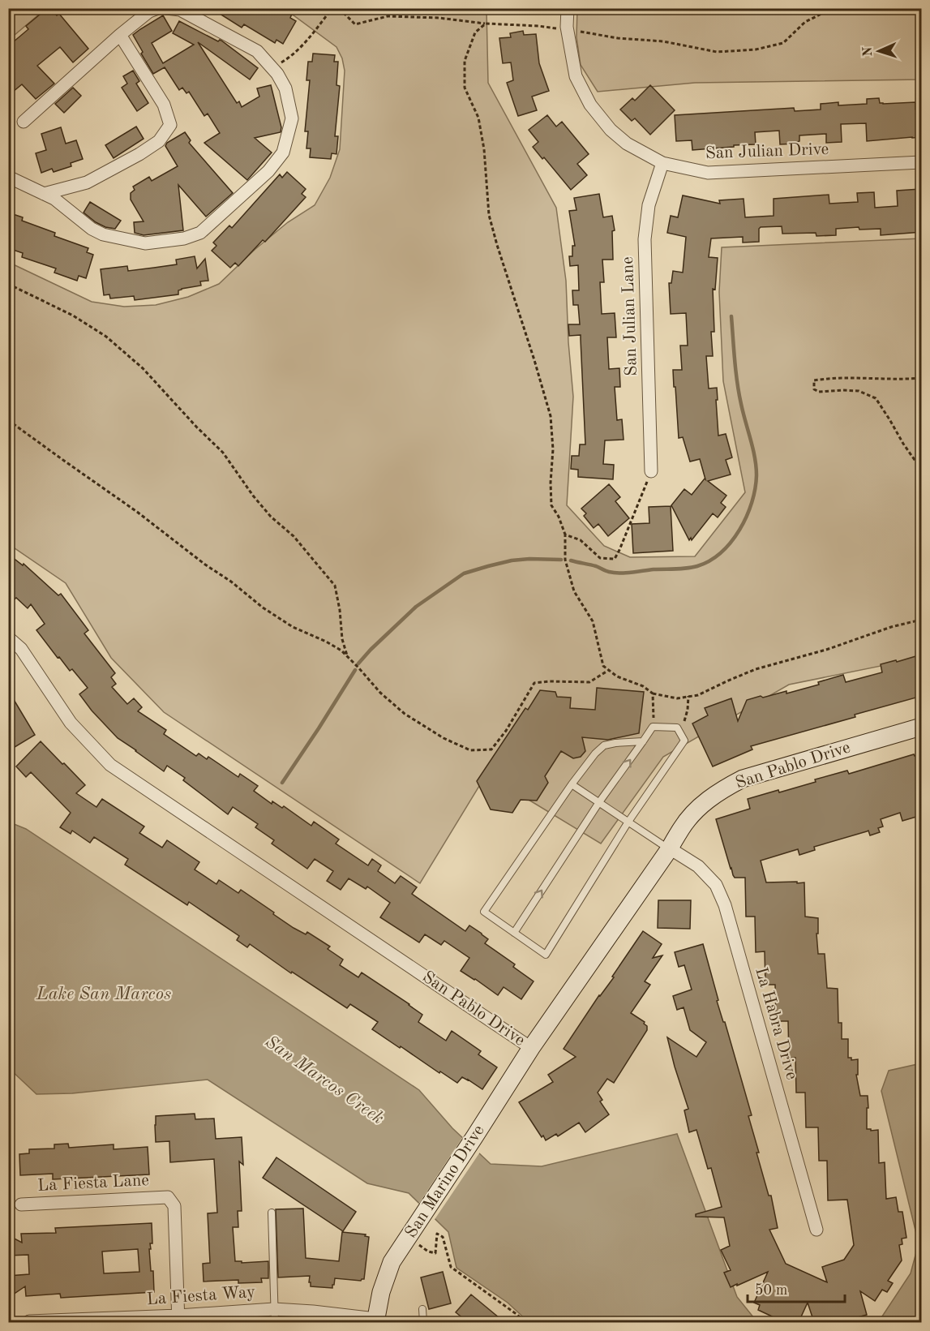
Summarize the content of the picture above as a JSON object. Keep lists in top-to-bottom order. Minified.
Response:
{"streets":{"street":["San Julian Drive","San Julian Lane","San Pablo Drive","La Habra Drive","San Marino Drive","La Fiesta Lane","La Fiesta Way"]},"crossings":[["San Julian Drive","San Julian Lane"],["San Pablo Drive","La Habra Drive"],["San Pablo Drive","San Marino Drive"],["San Marino Drive","La Fiesta Way"],["La Fiesta Lane","La Fiesta Way"]],"water":["Lake San Marcos","San Marcos Creek"],"scale_bar":"50 m","north":"left"}
